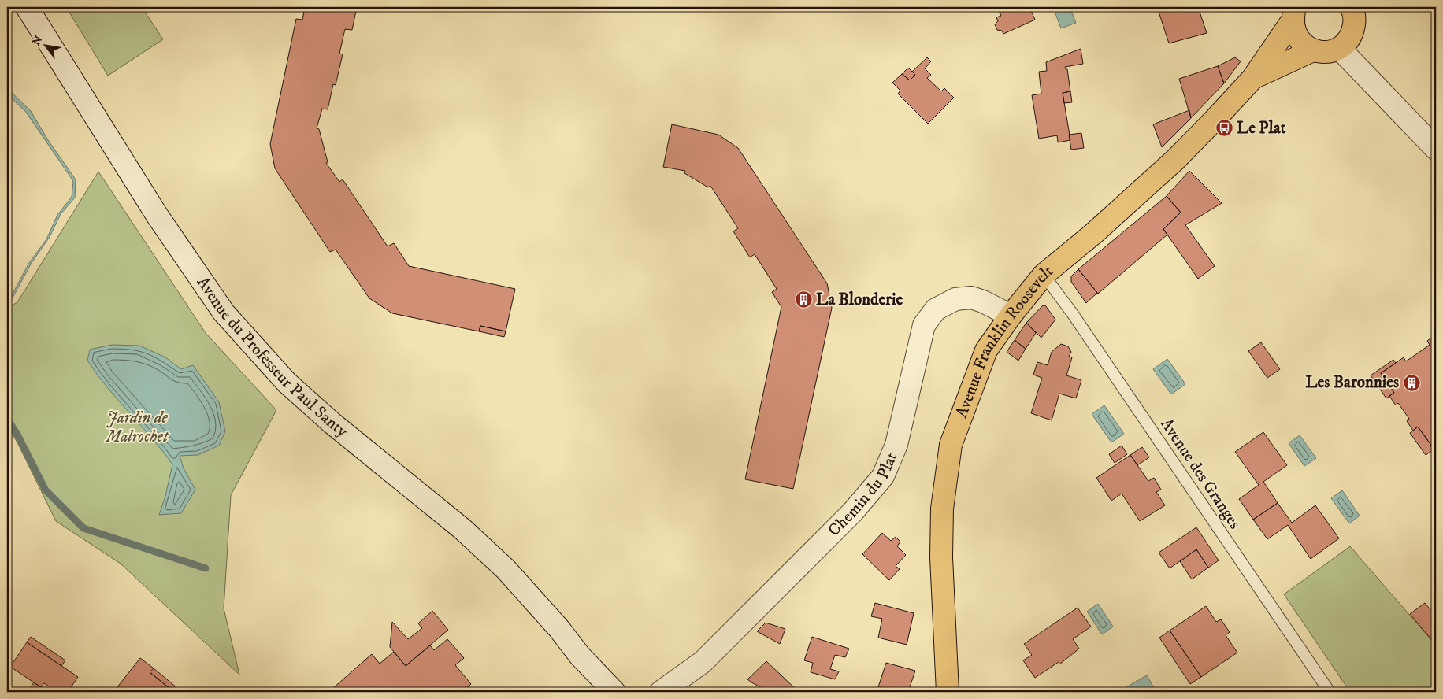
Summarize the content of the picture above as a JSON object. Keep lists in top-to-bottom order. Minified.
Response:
{"streets":{"main road":["Avenue Franklin Roosevelt","Avenue du Professeur Paul Santy","Chemin du Plat"],"lane":["Avenue des Granges"]},"crossings":[["Avenue Franklin Roosevelt","Avenue des Granges"],["Avenue Franklin Roosevelt","Chemin du Plat"]],"parks":["Jardin de Malrochet"],"places":{"bus stop":["Le Plat"],"building":["La Blonderie","Les Baronnies"]},"north":"top left"}
